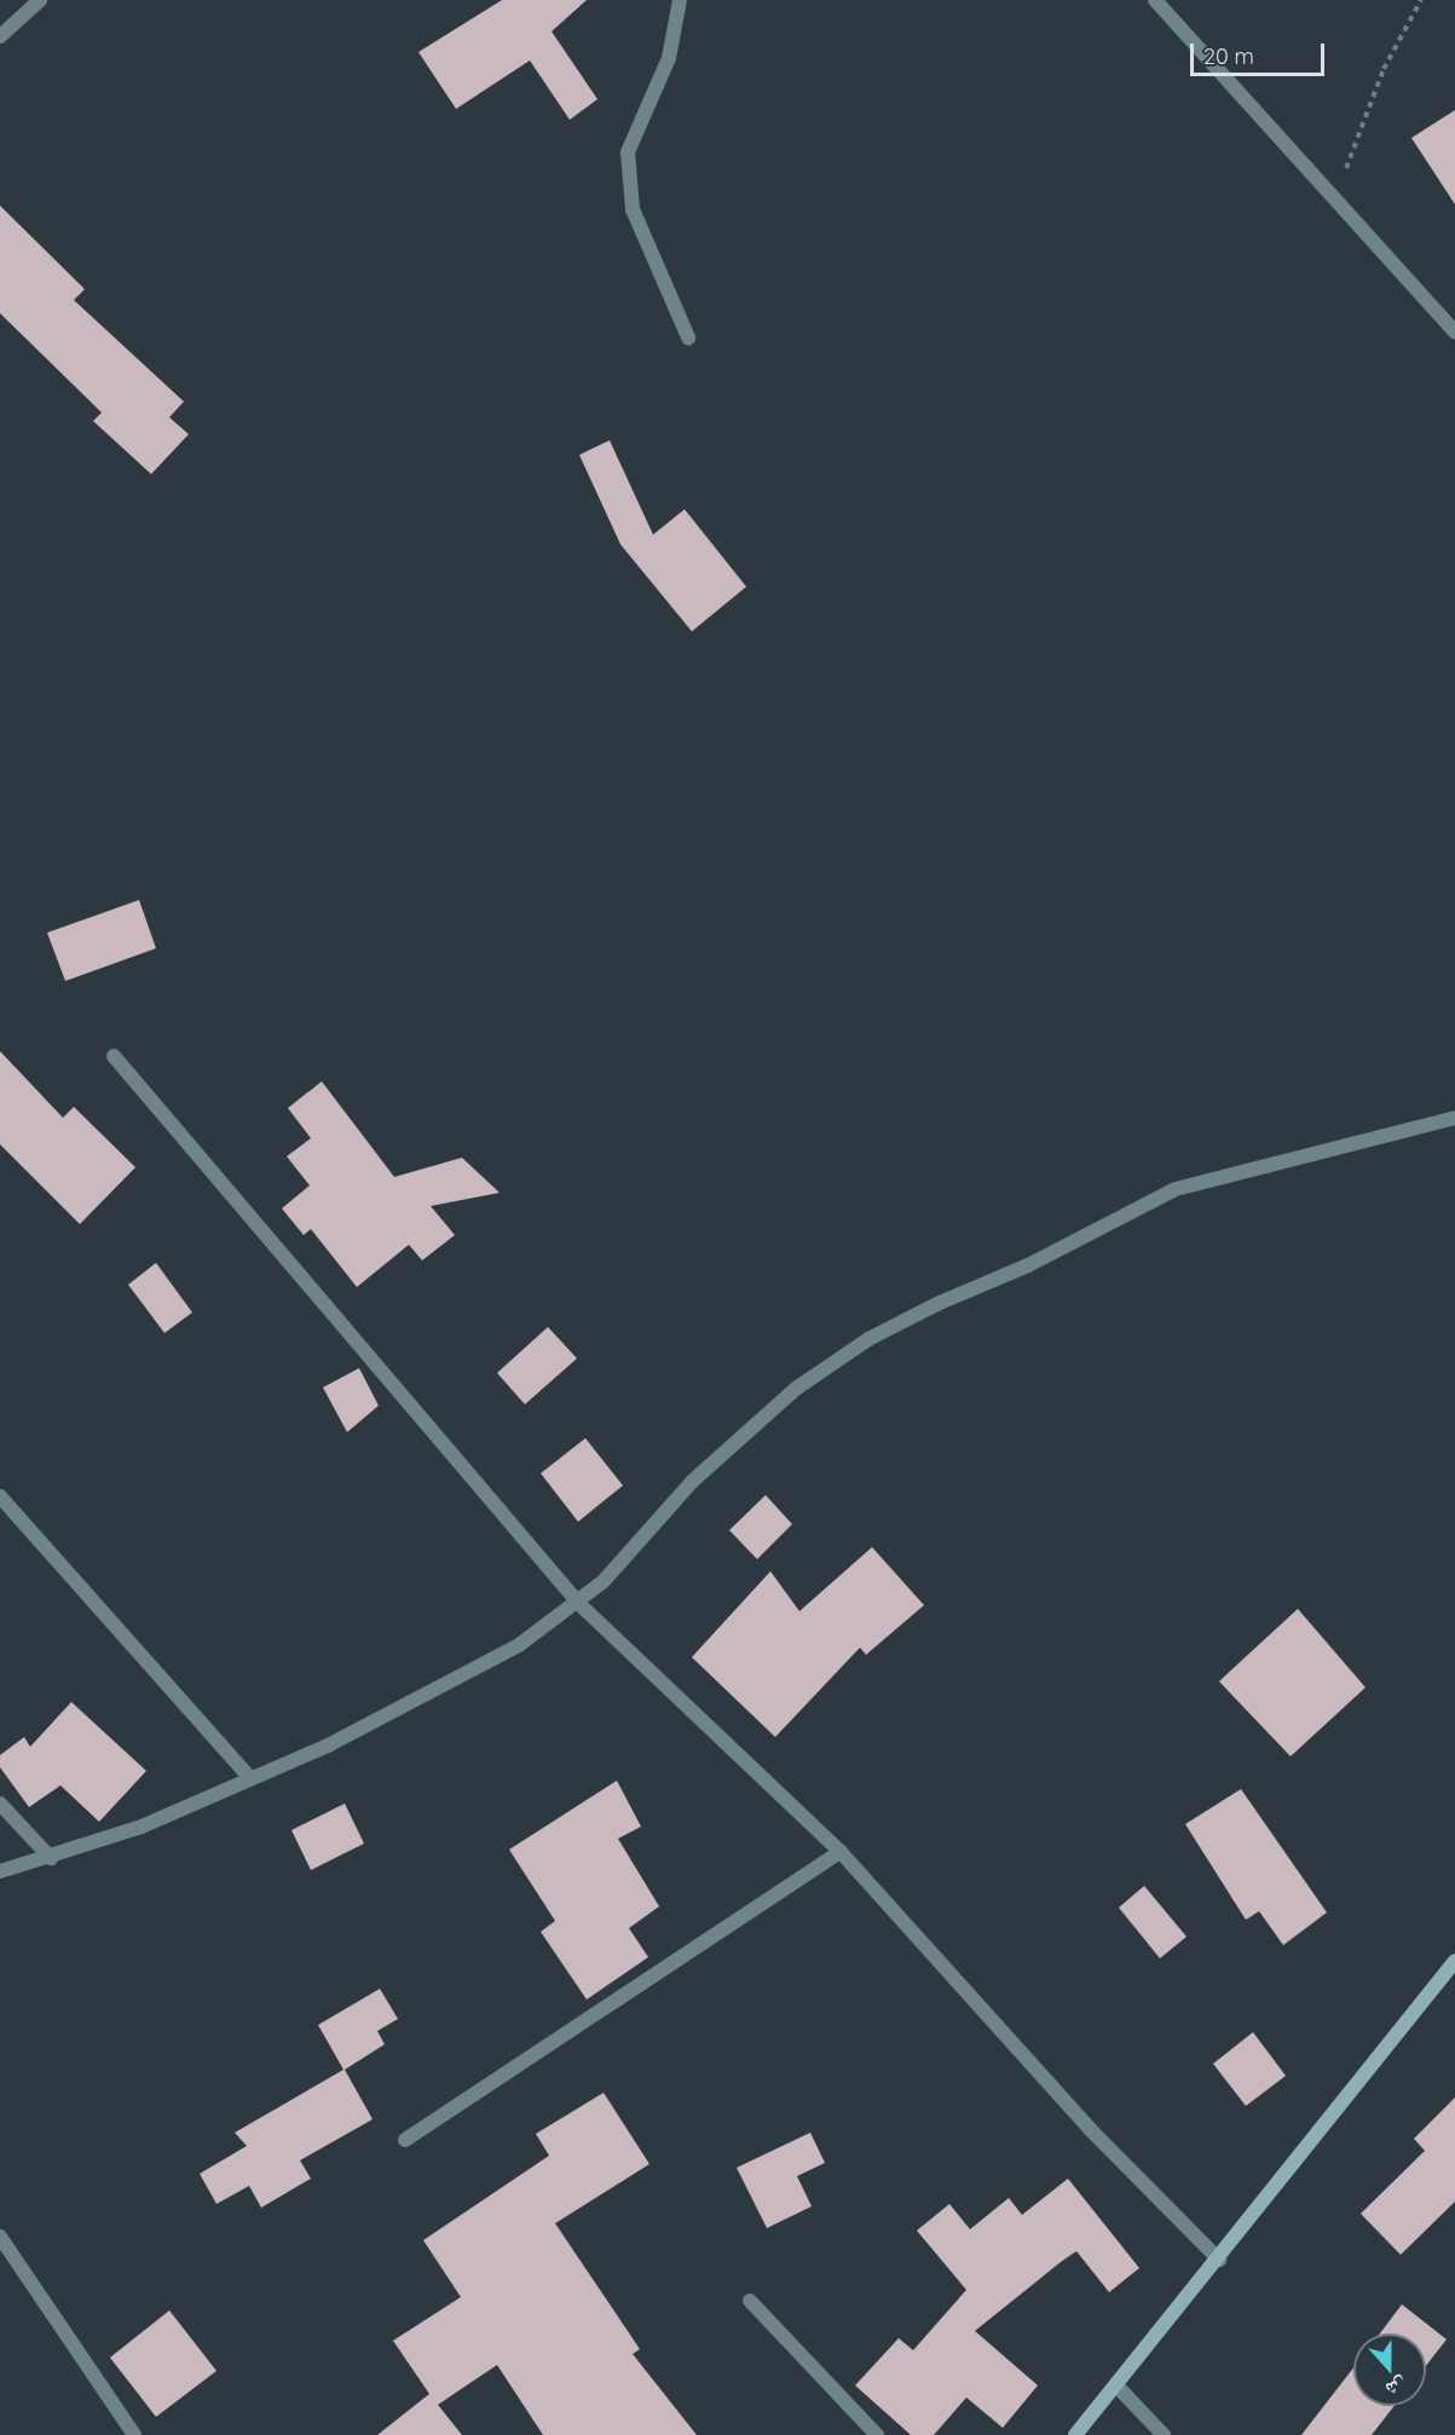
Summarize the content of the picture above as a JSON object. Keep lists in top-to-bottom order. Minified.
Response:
{"scale_bar":"20 m","north":"bottom"}
